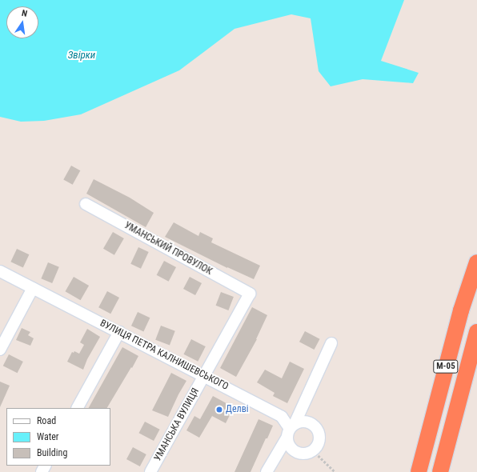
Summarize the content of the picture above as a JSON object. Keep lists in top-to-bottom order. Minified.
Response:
{"streets":{"highway":["М-05"],"street":["УМАНСЬКИЙ ПРОВУЛОК","ВУЛИЦЯ ПЕТРА КАЛНИШЕВСЬКОГО","УМАНСЬКА ВУЛИЦЯ"]},"crossings":[["УМАНСЬКИЙ ПРОВУЛОК","УМАНСЬКА ВУЛИЦЯ"],["ВУЛИЦЯ ПЕТРА КАЛНИШЕВСЬКОГО","УМАНСЬКА ВУЛИЦЯ"]],"water":["Звірки"],"places":["Делві"],"legend":["Road","Water","Building"],"north":"top"}
